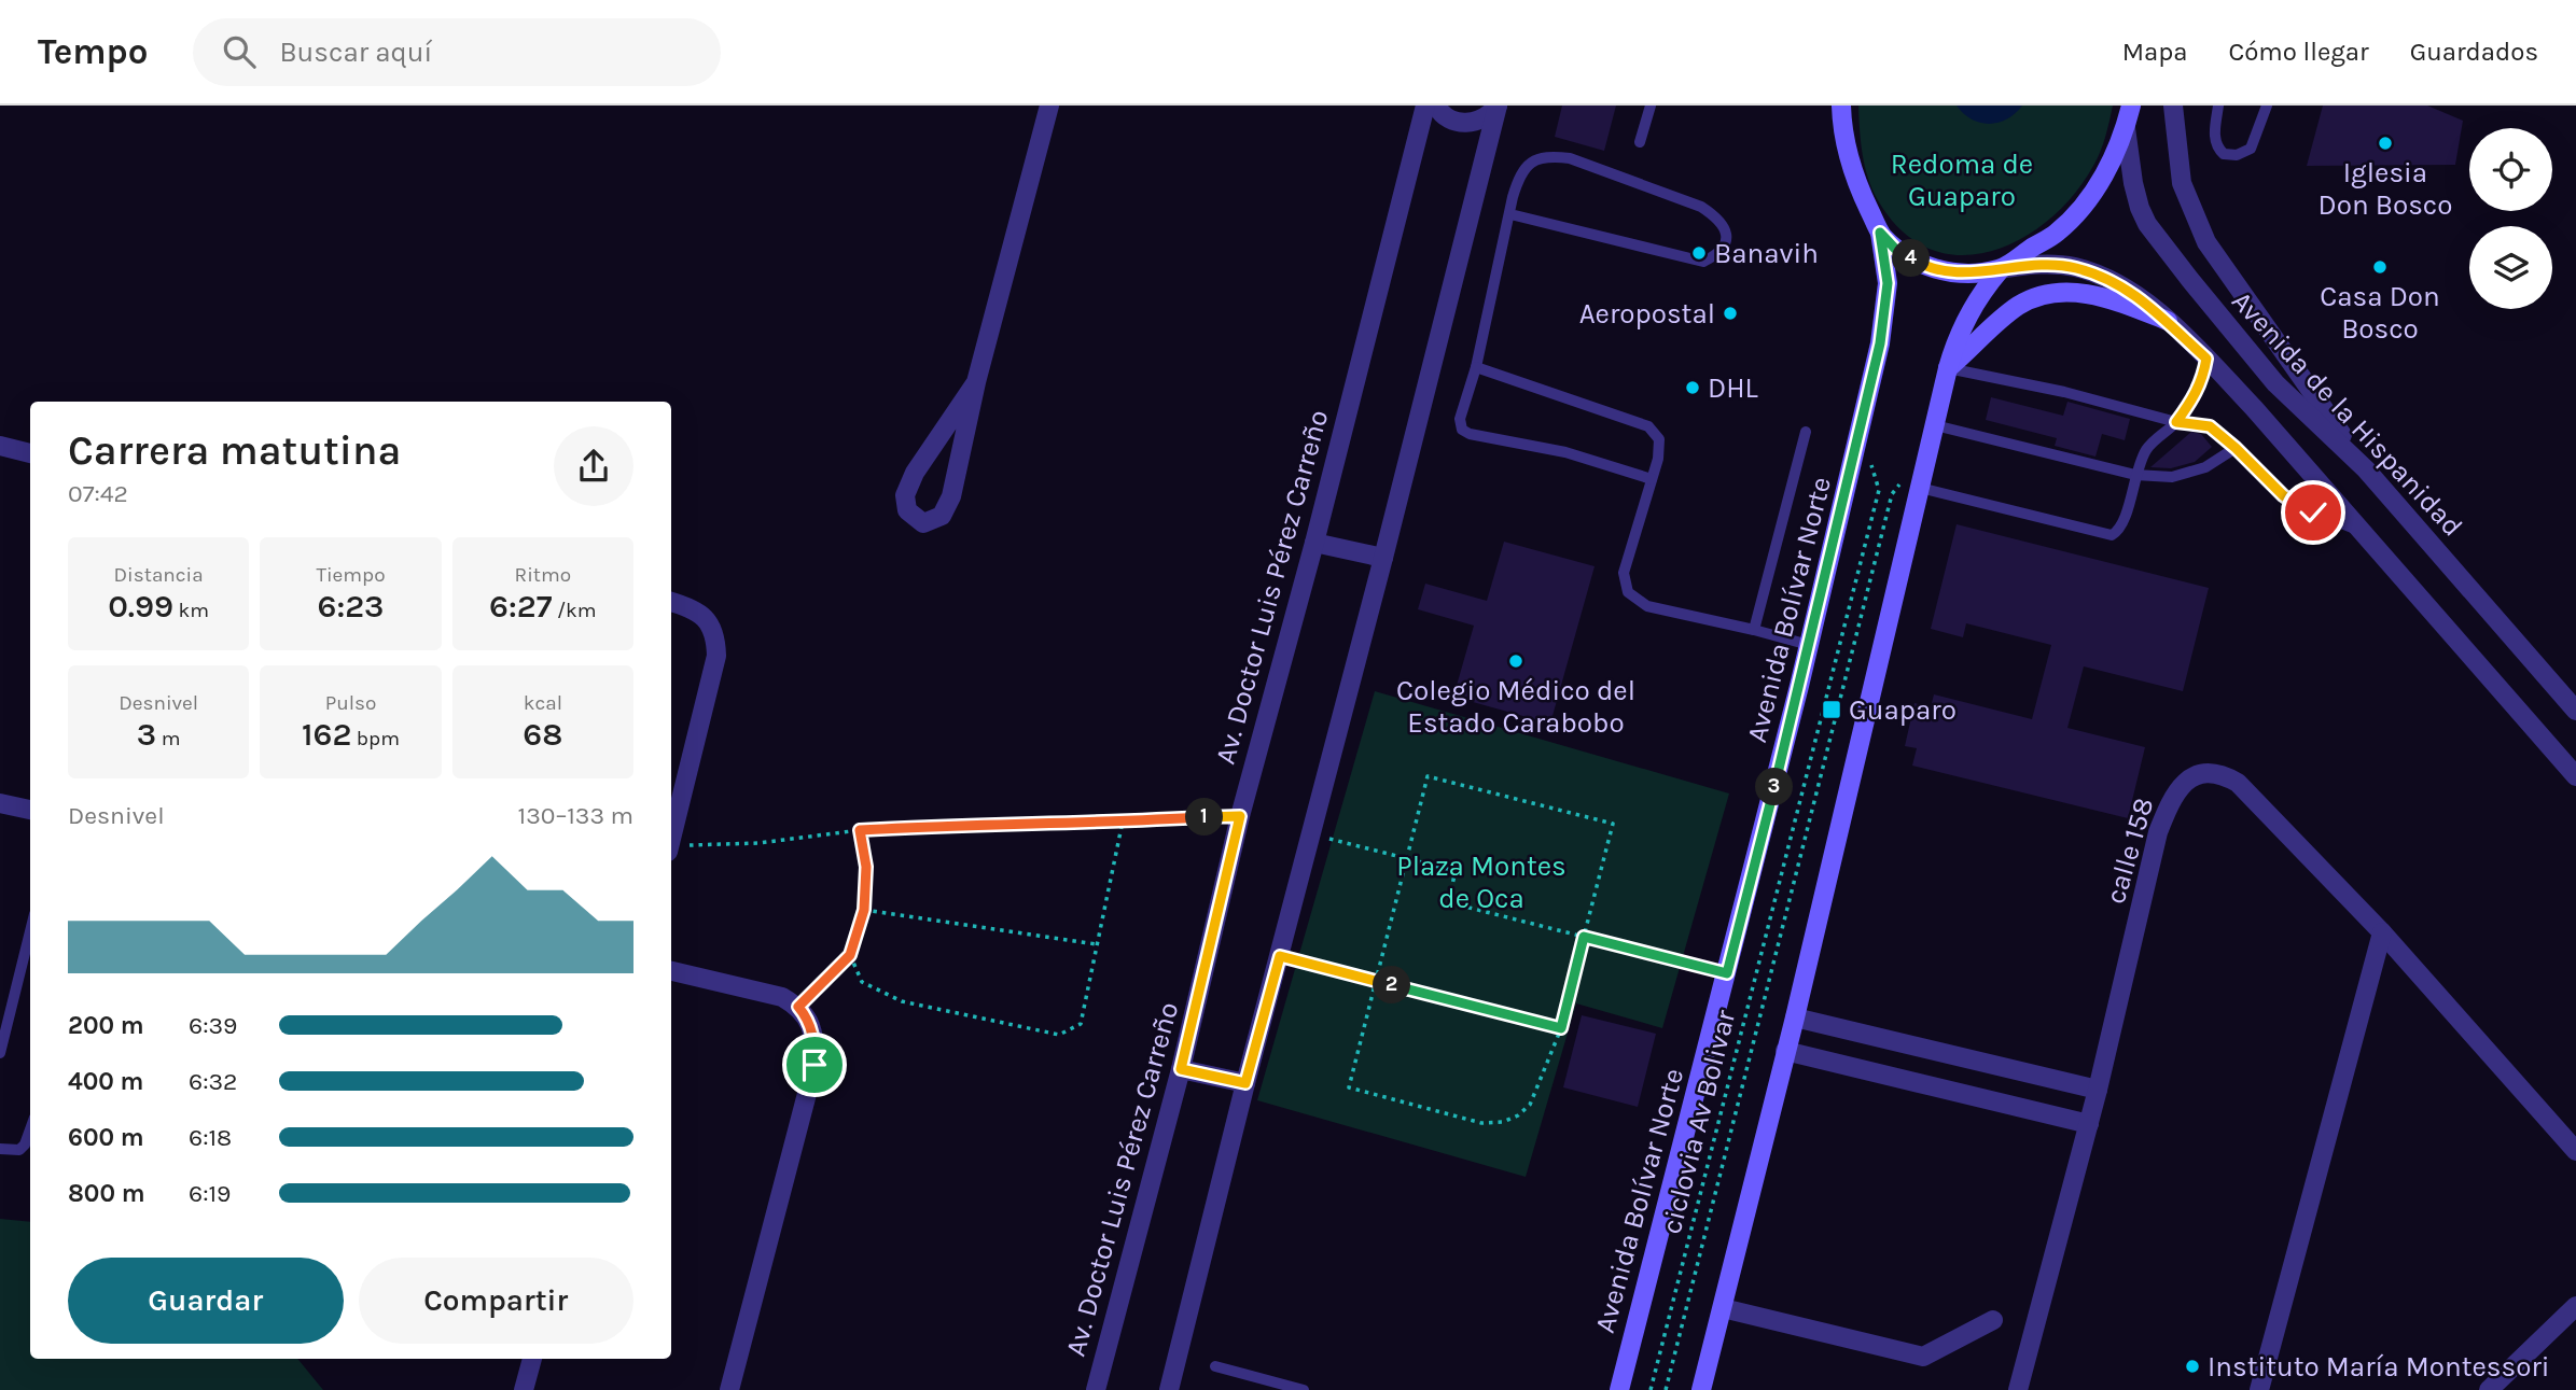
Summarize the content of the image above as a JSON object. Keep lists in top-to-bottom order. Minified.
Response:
{"streets":{"main road":["Avenida Bolívar Norte"],"street":["Avenida de la Hispanidad","Av. Doctor Luis Pérez Carreño","calle 158"],"path":["ciclovia Av Bolivar"]},"parks":["Redoma de Guaparo","Plaza Montes de Oca"],"places":{"other":["Iglesia Don Bosco","Banavih","Casa Don Bosco","Aeropostal","DHL","Colegio Médico del Estado Carabobo","Instituto María Montessori"],"transit":["Guaparo"]},"page":{"header":"Tempo","search":"Buscar aquí","nav":["Mapa","Cómo llegar","Guardados"],"pins":["4","3","1","2"],"heading":["Carrera matutina","07:42"],"stats":[["Distancia","0.99 km"],["Tiempo","6:23"],["Ritmo","6:27 /km"],["Desnivel","3 m"],["Pulso","162 bpm"],["kcal","68"]],"chart":["Desnivel","130–133 m"],"list":[{"name":"200 m","note":"6:39"},{"name":"400 m","note":"6:32"},{"name":"600 m","note":"6:18"},{"name":"800 m","note":"6:19"}],"buttons":["Guardar","Compartir"]}}
